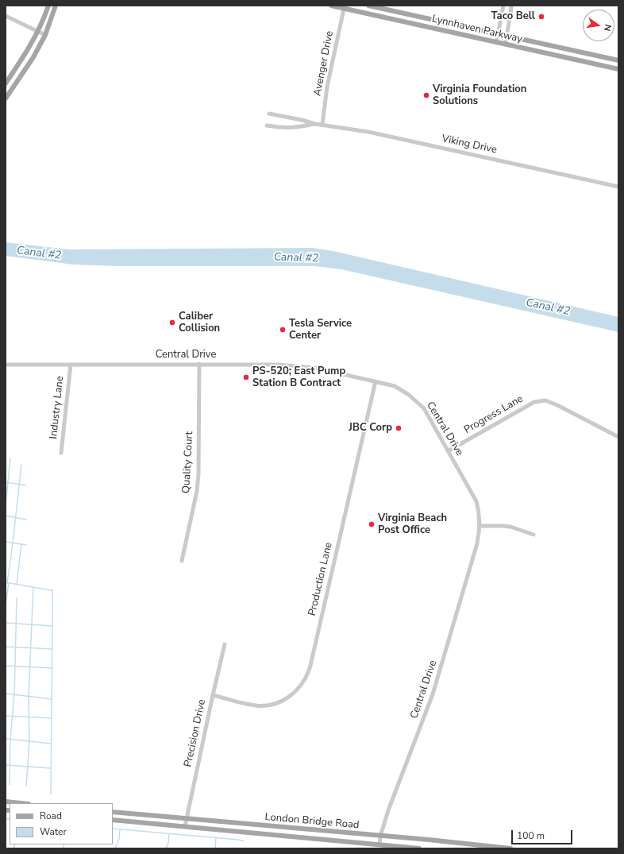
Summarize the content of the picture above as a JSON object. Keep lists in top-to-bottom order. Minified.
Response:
{"streets":{"main road":["Lynnhaven Parkway","London Bridge Road"],"street":["Avenger Drive","Viking Drive","Central Drive","Industry Lane","Progress Lane","Quality Court","Production Lane","Precision Drive"]},"crossings":[["Lynnhaven Parkway","Avenger Drive"],["Avenger Drive","Viking Drive"],["Central Drive","Industry Lane"],["Central Drive","Progress Lane"],["Central Drive","Quality Court"],["Central Drive","Production Lane"],["Central Drive","London Bridge Road"],["Production Lane","Precision Drive"],["Precision Drive","London Bridge Road"]],"water":["Canal #2"],"places":["Taco Bell","Virginia Foundation Solutions","Caliber Collision","Tesla Service Center","PS-520; East Pump Station B Contract","JBC Corp","Virginia Beach Post Office"],"legend":["Road","Water"],"scale_bar":"100 m","north":"right"}
